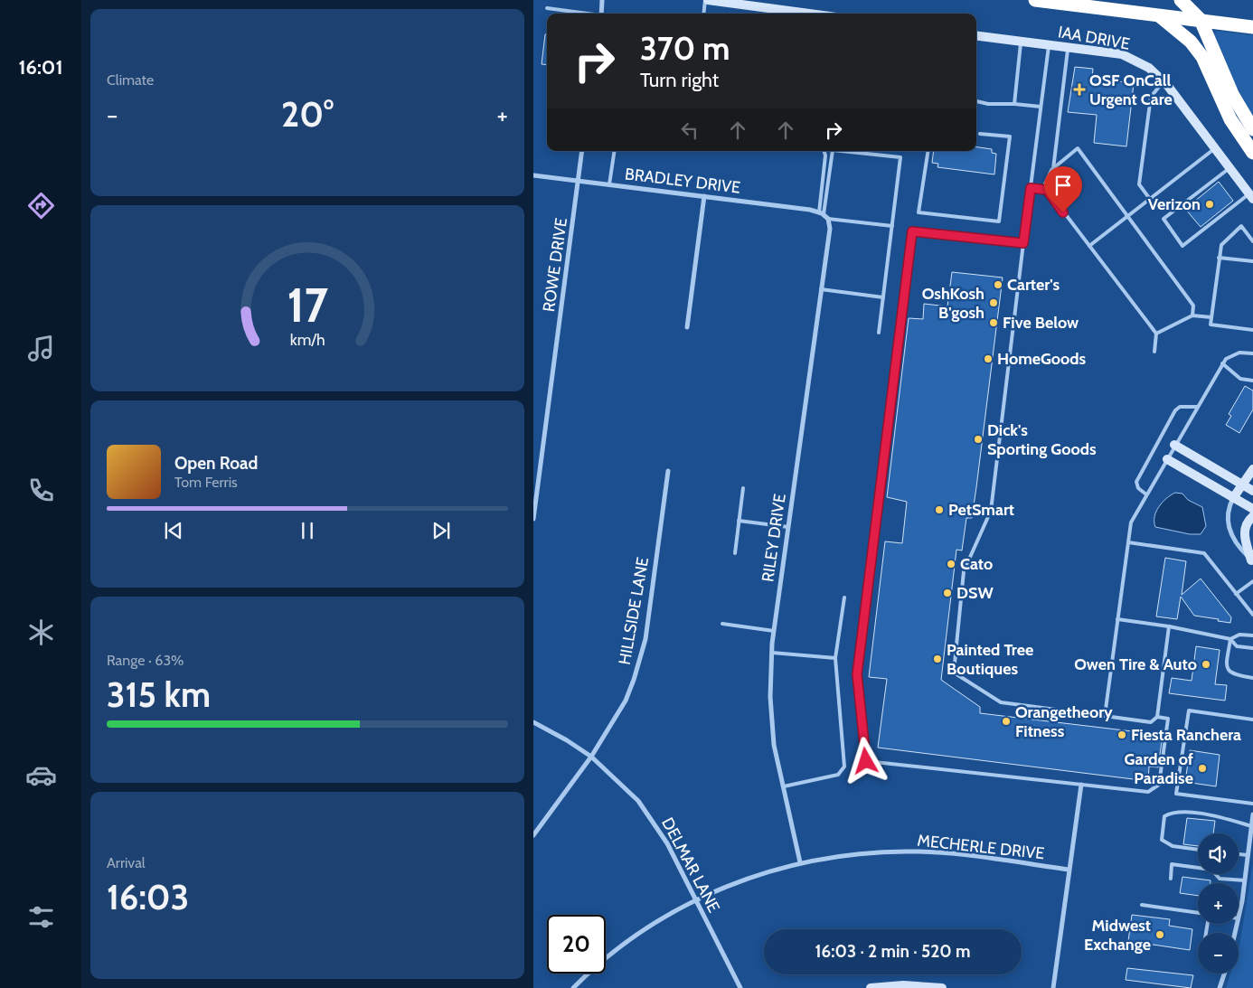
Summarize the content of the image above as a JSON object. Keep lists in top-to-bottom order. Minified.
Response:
{"streets":{"street":["IAA DRIVE","BRADLEY DRIVE","ROWE DRIVE","RILEY DRIVE","HILLSIDE LANE","MECHERLE DRIVE","DELMAR LANE"]},"crossings":[["BRADLEY DRIVE","ROWE DRIVE"],["BRADLEY DRIVE","RILEY DRIVE"],["RILEY DRIVE","MECHERLE DRIVE"],["HILLSIDE LANE","DELMAR LANE"],["MECHERLE DRIVE","DELMAR LANE"]],"places":{"health":["OSF OnCall Urgent Care"],"other":["Verizon","Carter's","OshKosh B'gosh","Five Below","HomeGoods","Dick's Sporting Goods","PetSmart","Cato","DSW","Painted Tree Boutiques","Owen Tire & Auto","Orangetheory Fitness","Fiesta Ranchera","Garden of Paradise","Midwest Exchange"]},"page":{"tabs":"16:01","tile":["Climate",["Range · 63%","315 km"],["Arrival","16:03"]],"turn":["370 m","Turn right"],"heat":["−","20°","+"],"song":["Open Road","Tom Ferris"],"map_buttons":["+","−"],"limit":"20","trip":"16:03 · 2 min · 520 m","gauge":["17","km/h"]}}
